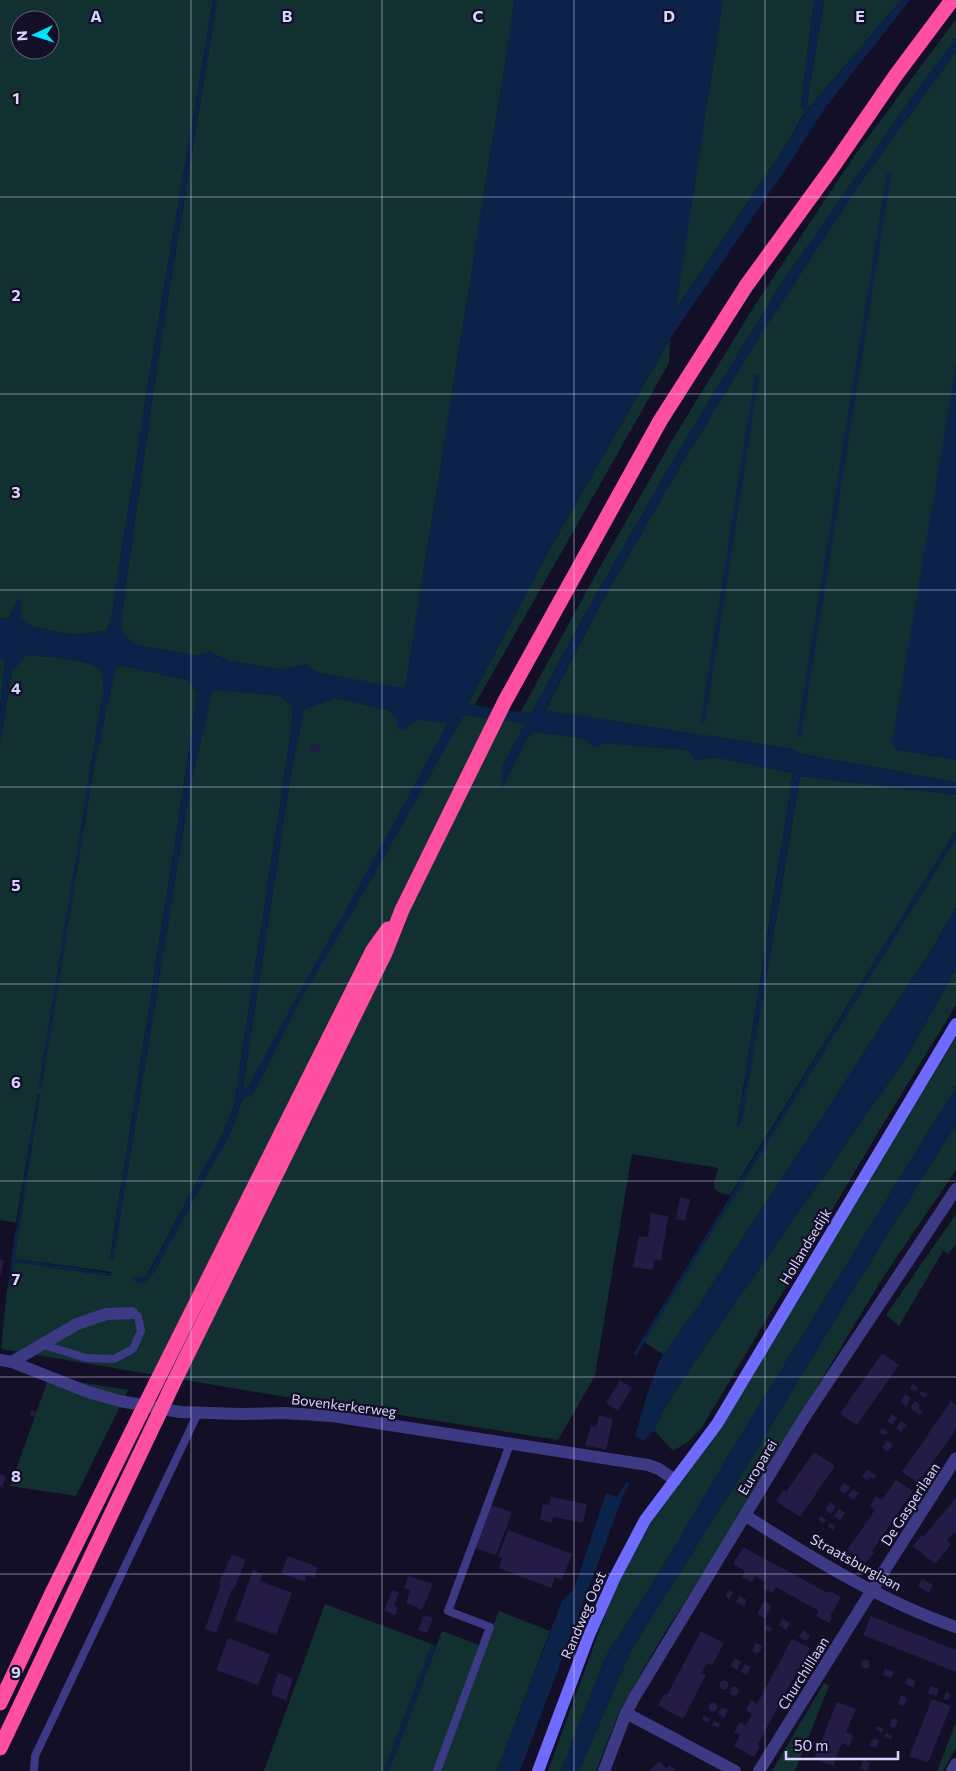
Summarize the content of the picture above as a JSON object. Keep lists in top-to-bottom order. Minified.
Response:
{"streets":{"street":["Hollandsedijk","Bovenkerkerweg","Europarei","De Gasperilaan","Straatsburglaan","Randweg Oost","Churchilllaan"]},"crossings":[["Hollandsedijk","Bovenkerkerweg"],["Hollandsedijk","Randweg Oost"],["Bovenkerkerweg","Randweg Oost"],["Europarei","Straatsburglaan"],["De Gasperilaan","Straatsburglaan"],["De Gasperilaan","Churchilllaan"],["Straatsburglaan","Churchilllaan"]],"scale_bar":"50 m","north":"left","grid":{"columns":["A","B","C","D","E"],"rows":["1","2","3","4","5","6","7","8","9"]}}
